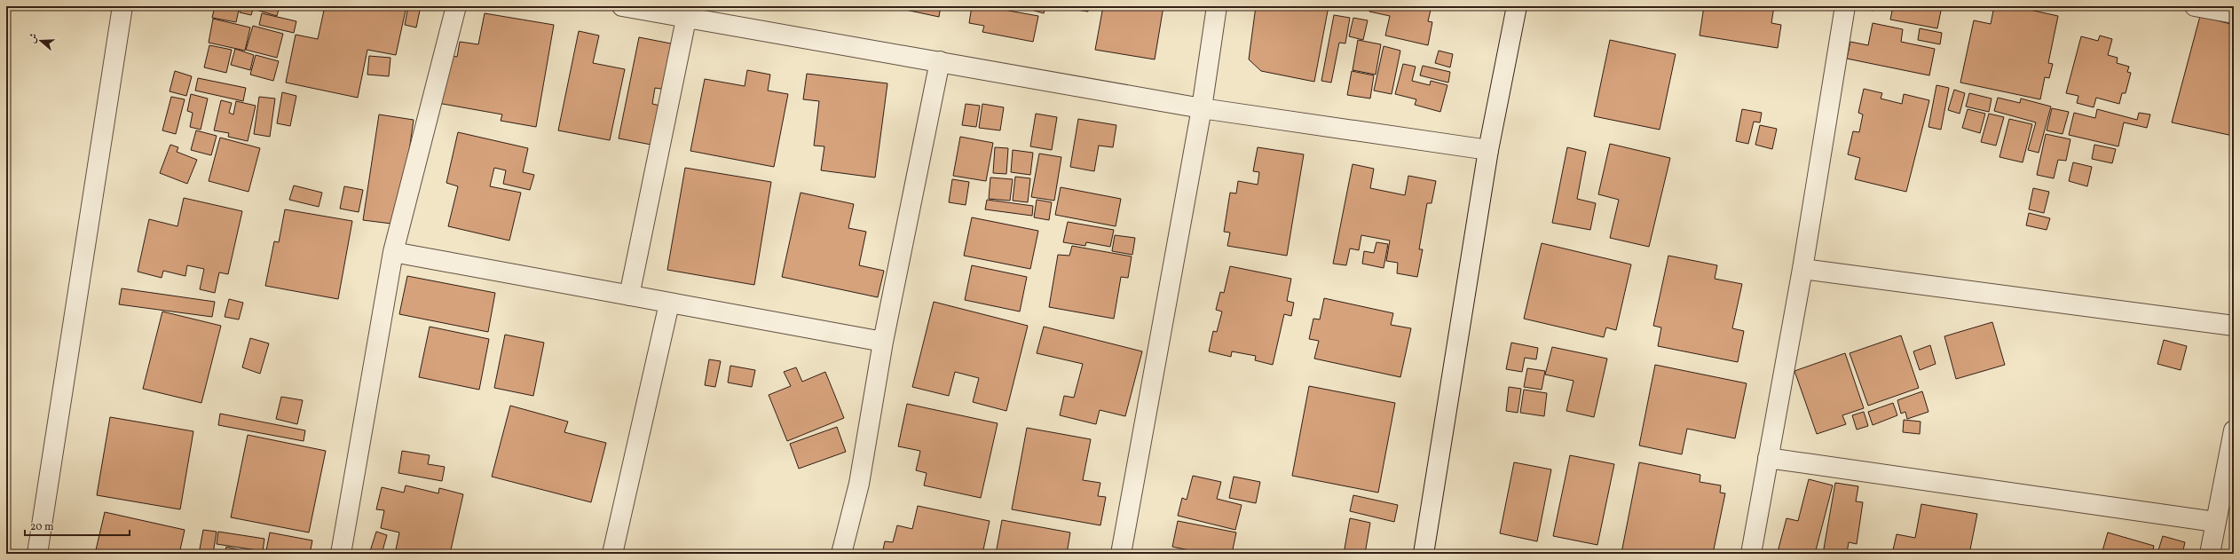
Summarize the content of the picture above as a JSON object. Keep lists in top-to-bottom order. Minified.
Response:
{"scale_bar":"20 m","north":"left"}
